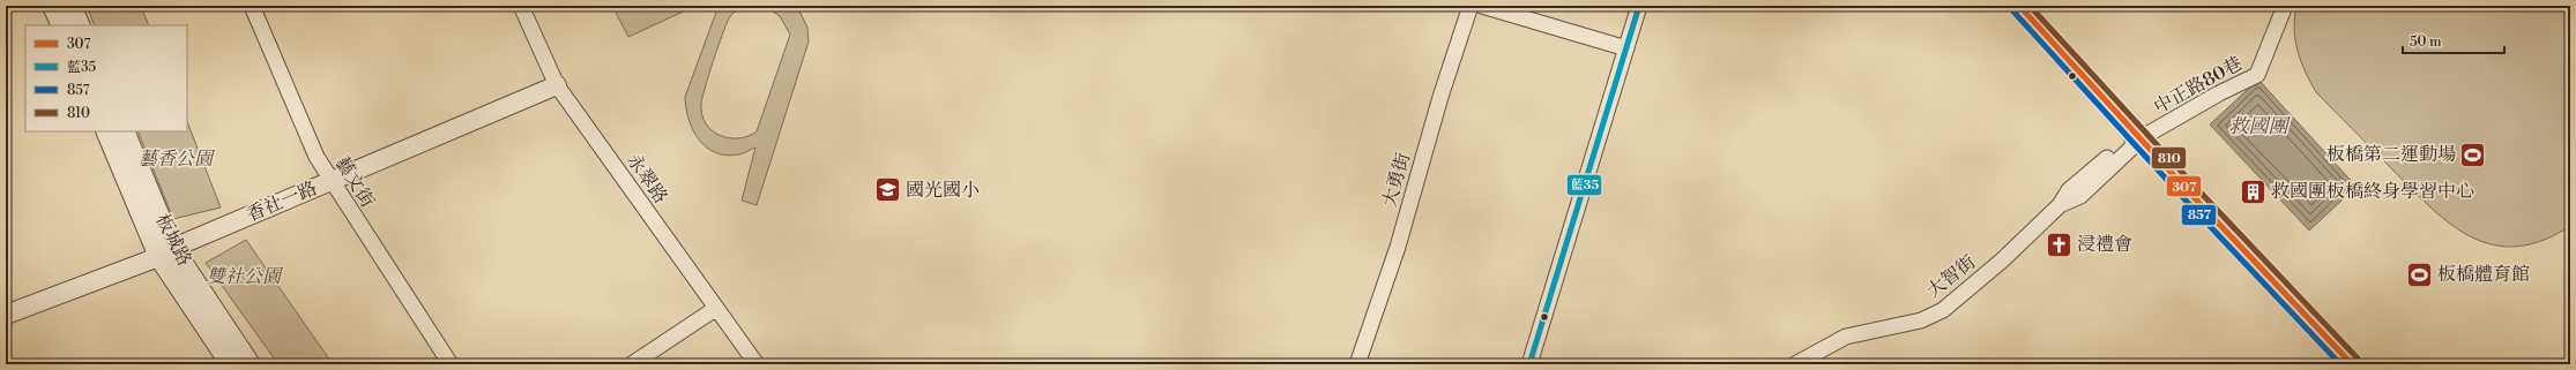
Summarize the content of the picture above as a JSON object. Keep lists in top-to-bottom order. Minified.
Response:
{"streets":{"street":["中正路80巷","永翠路","大勇街","藝文街","香社一路","板城路","大智街"]},"crossings":[["中正路80巷","大智街"],["永翠路","香社一路"],["藝文街","香社一路"],["香社一路","板城路"]],"water":["救國團"],"parks":["藝香公園","雙社公園"],"places":{"sports":["板橋第二運動場","板橋體育館"],"school or university":["國光國小"],"building":["救國團板橋終身學習中心"],"church":["浸禮會"]},"lines":["transit line 307","transit line 藍35","transit line 810","transit line 857"],"legend":["307","藍35","857","810"],"scale_bar":"50 m"}
